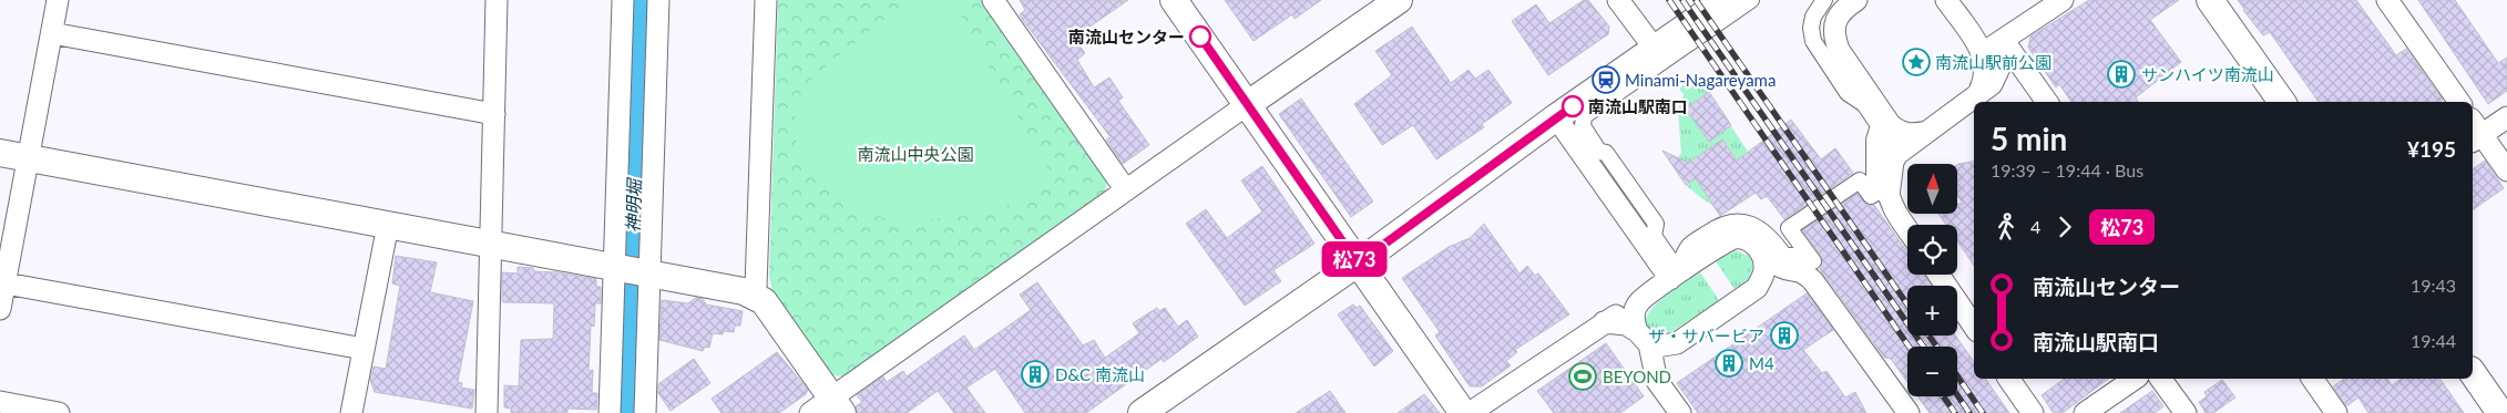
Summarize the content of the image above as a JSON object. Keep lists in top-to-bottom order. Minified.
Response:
{"water":["神明堀"],"parks":["南流山中央公園"],"places":{"other":["南流山センター","南流山駅南口"],"place":["南流山駅前公園"],"building":["サンハイツ南流山","ザ・サバービア","M4","D&C 南流山"],"station":["Minami-Nagareyama"],"sports":["BEYOND"]},"lines":["bus line 松73"],"north":"top","page":{"on_map":"松73","heading":["5 min","19:39 – 19:44 · Bus","¥195"],"map_buttons":["+","−"],"legs":["4","松73"],"list":[{"name":"南流山センター","value":"19:43"},{"name":"南流山駅南口","value":"19:44"}]}}
